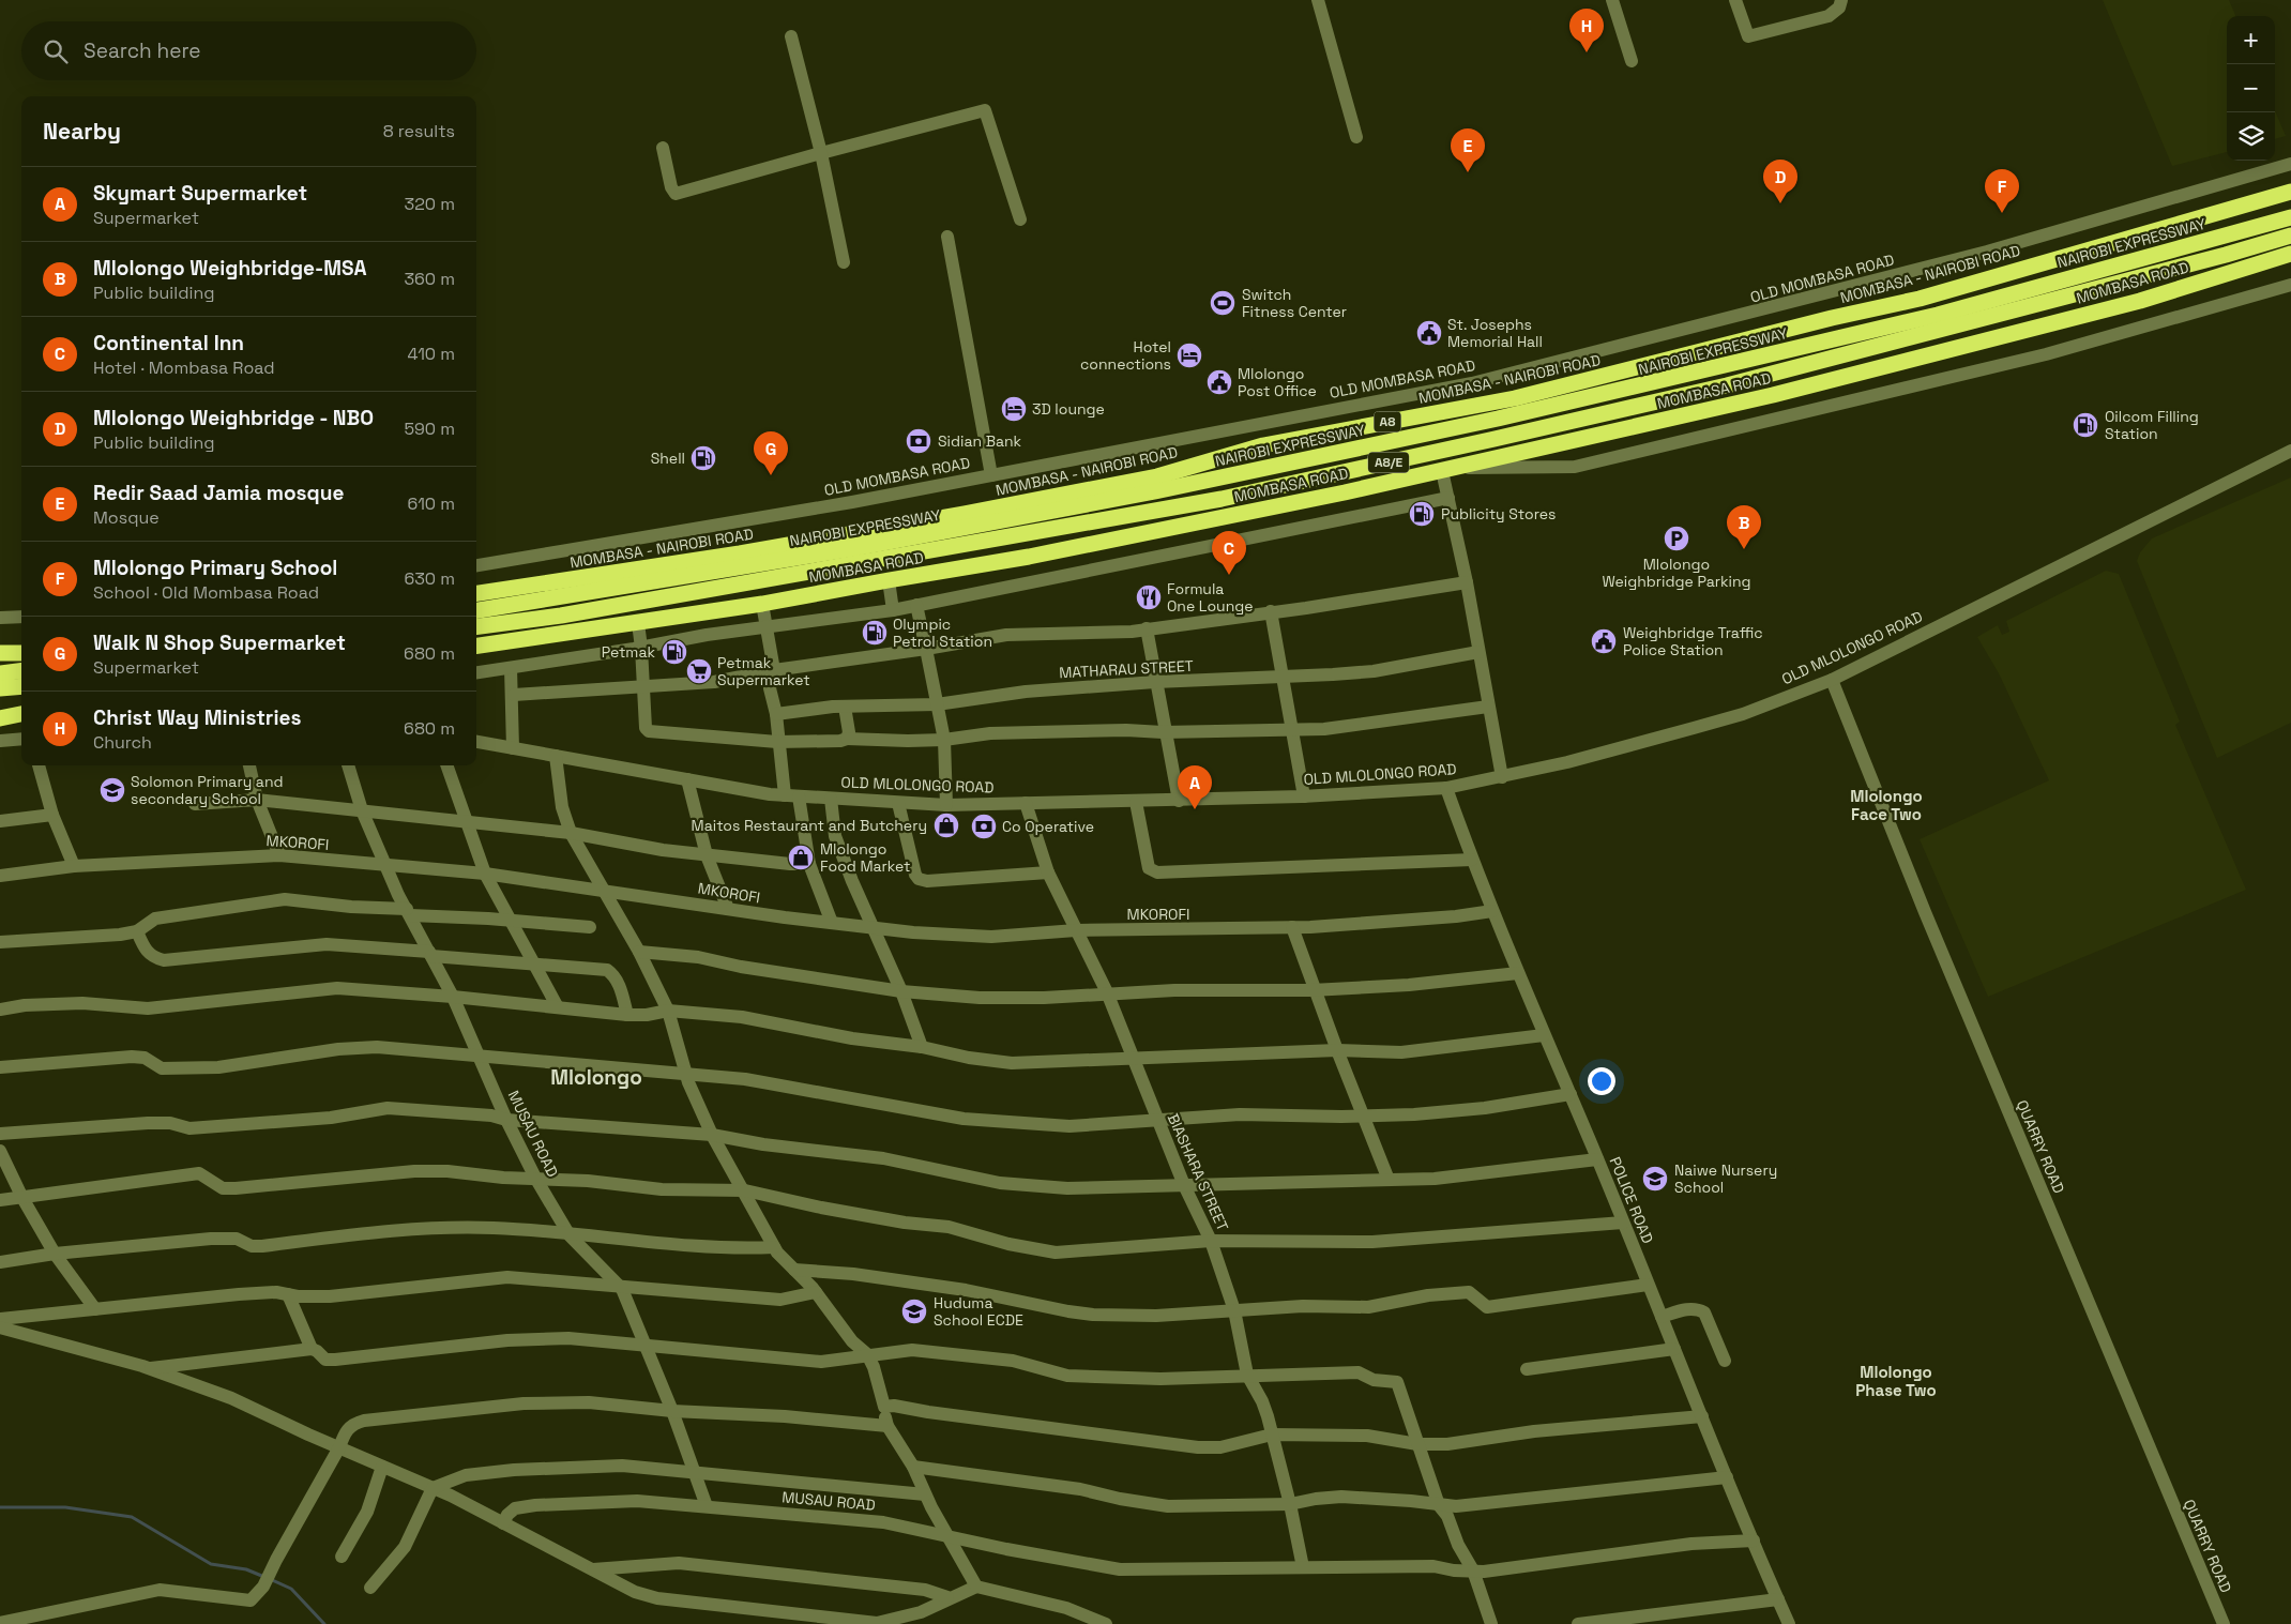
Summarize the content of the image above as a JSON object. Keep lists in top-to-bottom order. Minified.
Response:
{"streets":{"highway":["NAIROBI EXPRESSWAY","MOMBASA - NAIROBI ROAD","MOMBASA ROAD","A8","A8/E"],"street":["OLD MOMBASA ROAD","OLD MLOLONGO ROAD","MATHARAU STREET","MKOROFI","MUSAU ROAD","QUARRY ROAD","BIASHARA STREET","POLICE ROAD"]},"crossings":[["OLD MLOLONGO ROAD","QUARRY ROAD"],["OLD MLOLONGO ROAD","BIASHARA STREET"],["OLD MLOLONGO ROAD","POLICE ROAD"],["MKOROFI","MUSAU ROAD"],["MKOROFI","BIASHARA STREET"],["MKOROFI","POLICE ROAD"],["MUSAU ROAD","BIASHARA STREET"],["MUSAU ROAD","POLICE ROAD"]],"districts":["Mlolongo Face Two","Mlolongo","Mlolongo Phase Two"],"places":{"sports":["Switch Fitness Center"],"public building":["St. Josephs Memorial Hall","Mlolongo Post Office","Weighbridge Traffic Police Station"],"hotel":["Hotel connections","3D lounge"],"fuel station":["Oilcom Filling Station","Shell","Publicity Stores","Olympic Petrol Station","Petmak"],"bank":["Sidian Bank","Co Operative"],"parking":["Mlolongo Weighbridge Parking"],"restaurant":["Formula One Lounge"],"supermarket":["Petmak Supermarket"],"school or university":["Solomon Primary and secondary School","Naiwe Nursery School","Huduma School ECDE"],"shop":["Maitos Restaurant and Butchery","Mlolongo Food Market"]},"page":{"pins":["H","E","D","F","G","B","C","A"],"map_buttons":["+","−"],"search":"Search here","heading":["Nearby","8 results"],"list":[{"mark":"A","name":"Skymart Supermarket","note":"Supermarket","value":"320 m"},{"mark":"B","name":"Mlolongo Weighbridge-MSA","note":"Public building","value":"360 m"},{"mark":"C","name":"Continental Inn","note":"Hotel · Mombasa Road","value":"410 m"},{"mark":"D","name":"Mlolongo Weighbridge - NBO","note":"Public building","value":"590 m"},{"mark":"E","name":"Redir Saad Jamia mosque","note":"Mosque","value":"610 m"},{"mark":"F","name":"Mlolongo Primary School","note":"School · Old Mombasa Road","value":"630 m"},{"mark":"G","name":"Walk N Shop Supermarket","note":"Supermarket","value":"680 m"},{"mark":"H","name":"Christ Way Ministries","note":"Church","value":"680 m"}]}}
